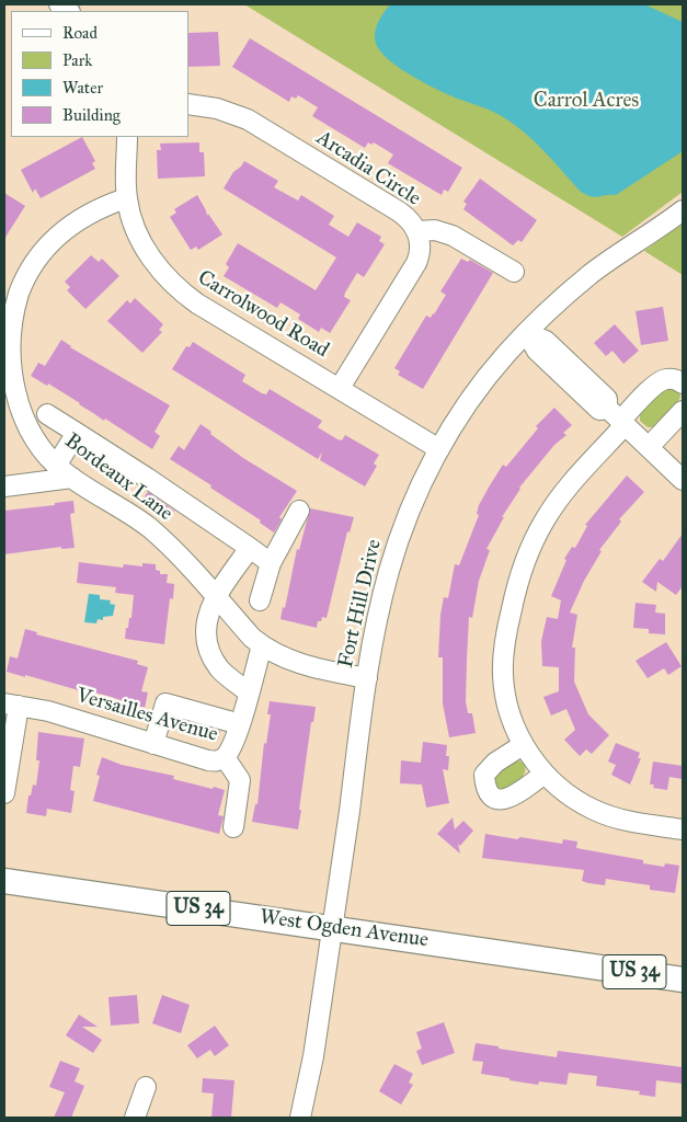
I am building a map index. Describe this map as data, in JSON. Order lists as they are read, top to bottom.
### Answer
{
  "streets": {
    "main road": ["US 34", "West Ogden Avenue"],
    "street": [
      "Arcadia Circle",
      "Carrolwood Road",
      "Bordeaux Lane",
      "Fort Hill Drive",
      "Versailles Avenue"
    ]
  },
  "crossings": [
    ["Arcadia Circle", "Carrolwood Road"],
    ["Carrolwood Road", "Bordeaux Lane"],
    ["Carrolwood Road", "Fort Hill Drive"],
    ["Bordeaux Lane", "Fort Hill Drive"],
    ["Bordeaux Lane", "Versailles Avenue"],
    ["Fort Hill Drive", "West Ogden Avenue"]
  ],
  "parks": ["Carrol Acres"],
  "legend": [
    "Road",
    "Park",
    "Water",
    "Building"
  ]
}
